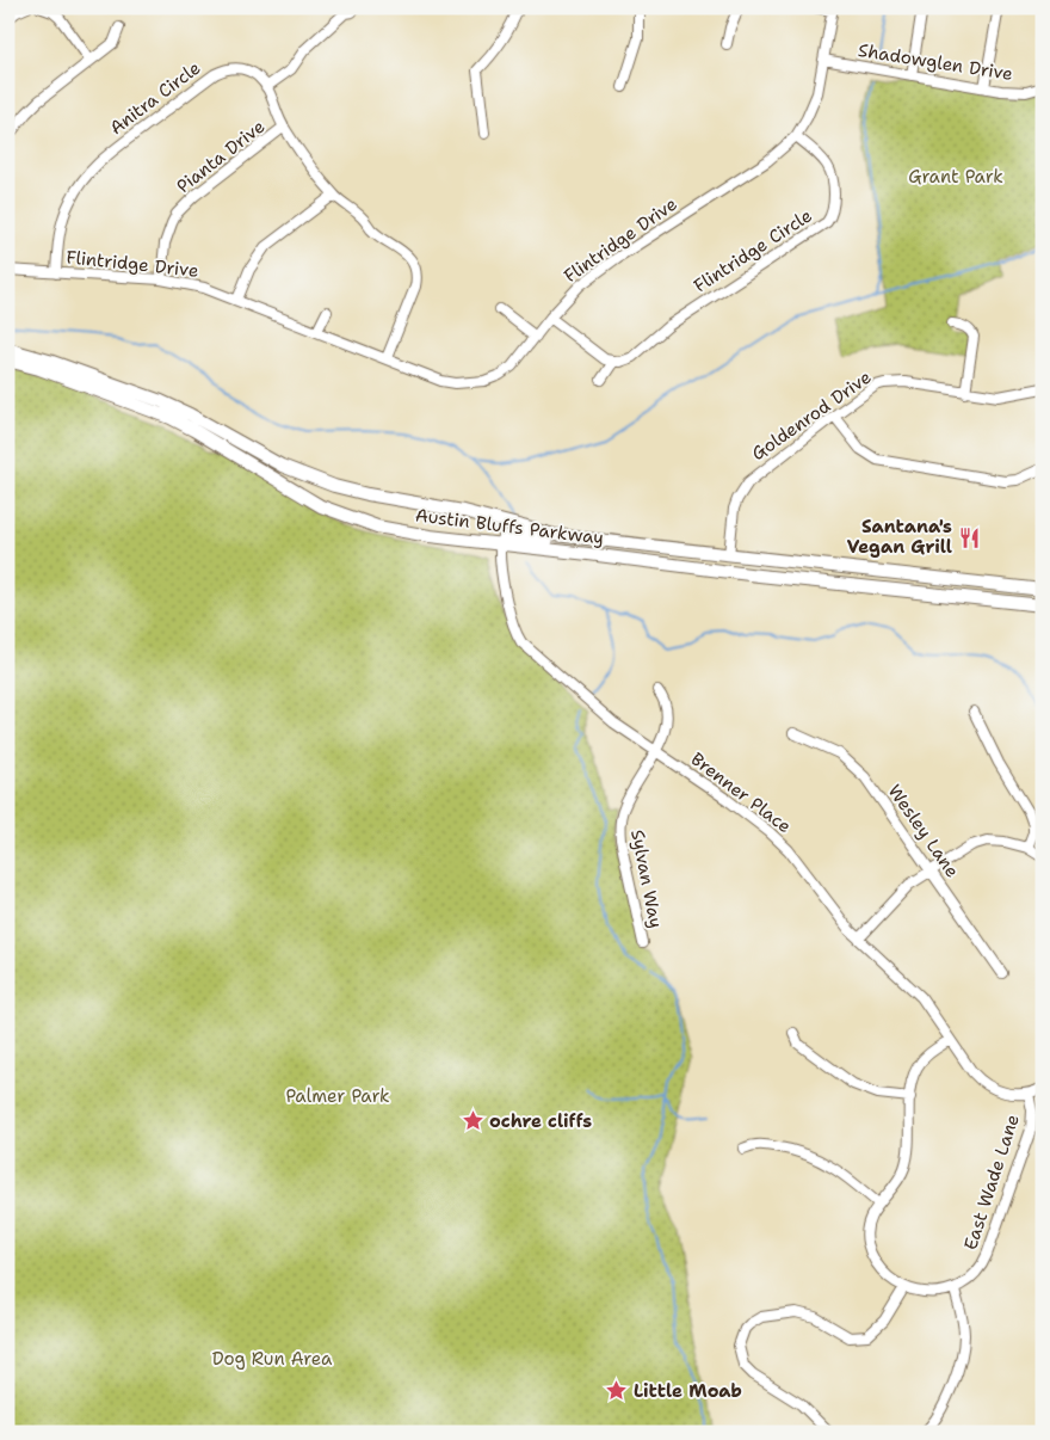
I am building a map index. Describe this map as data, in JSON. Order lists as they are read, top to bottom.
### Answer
{
  "streets": {
    "main road": ["Austin Bluffs Parkway"],
    "street": [
      "Shadowglen Drive",
      "Anitra Circle",
      "Pianta Drive",
      "Flintridge Drive",
      "Flintridge Circle",
      "Goldenrod Drive",
      "Brenner Place",
      "Wesley Lane",
      "Sylvan Way",
      "East Wade Lane"
    ]
  },
  "crossings": [
    ["Shadowglen Drive", "Flintridge Drive"],
    ["Anitra Circle", "Pianta Drive"],
    ["Anitra Circle", "Flintridge Drive"],
    ["Pianta Drive", "Flintridge Drive"],
    ["Flintridge Drive", "Flintridge Circle"],
    ["Goldenrod Drive", "Austin Bluffs Parkway"],
    ["Austin Bluffs Parkway", "Brenner Place"],
    ["Brenner Place", "Sylvan Way"],
    ["Brenner Place", "East Wade Lane"]
  ],
  "parks": ["Grant Park", "Palmer Park", "Dog Run Area"],
  "places": {
    "restaurant": ["Santana's Vegan Grill"],
    "place": ["ochre cliffs", "Little Moab"]
  }
}
